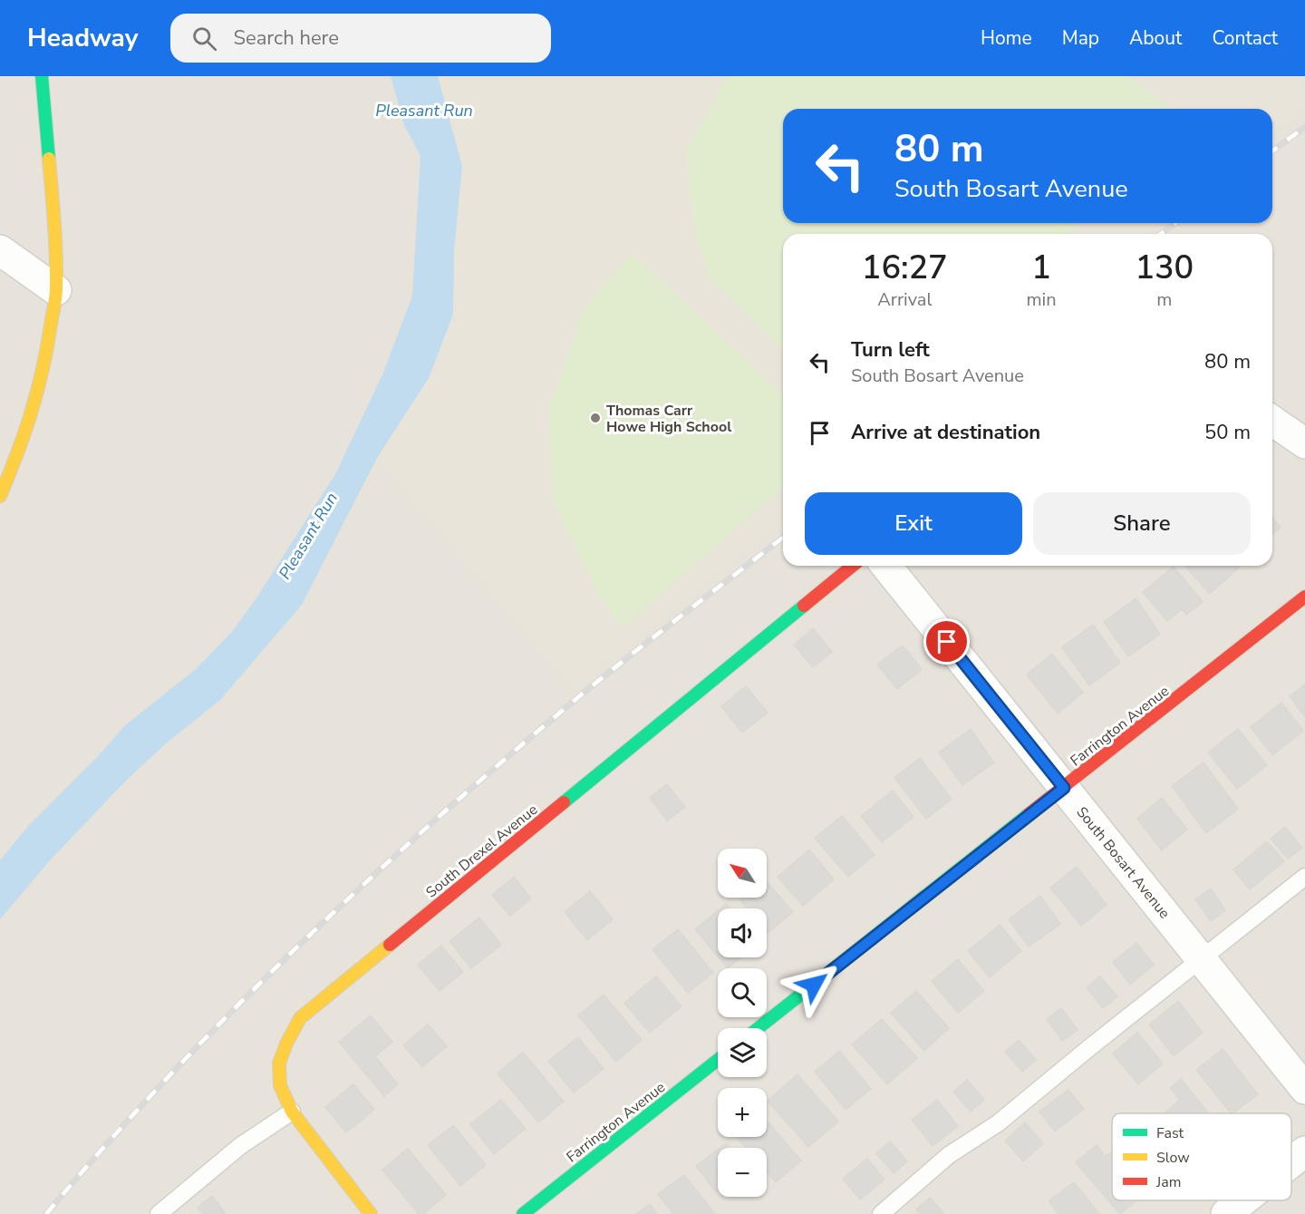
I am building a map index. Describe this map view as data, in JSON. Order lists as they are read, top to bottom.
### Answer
{
  "streets": {
    "street": ["Farrington Avenue", "South Drexel Avenue", "South Bosart Avenue"]
  },
  "crossings": [
    ["Farrington Avenue", "South Bosart Avenue"]
  ],
  "water": ["Pleasant Run"],
  "places": ["Thomas Carr Howe High School"],
  "legend": ["Fast", "Slow", "Jam"],
  "north": "top left",
  "page": {
    "header": "Headway",
    "search": "Search here",
    "nav": [
      "Home",
      "Map",
      "About",
      "Contact"
    ],
    "turn": ["80 m", "South Bosart Avenue"],
    "eta": [
      "16:27",
      "Arrival",
      "1",
      "min",
      "130",
      "m"
    ],
    "list": [
      {
        "name": "Turn left",
        "note": "South Bosart Avenue",
        "value": "80 m"
      },
      {
        "name": "Arrive at destination",
        "value": "50 m"
      }
    ],
    "buttons": ["Exit", "Share"],
    "map_buttons": ["+", "−"]
  }
}
